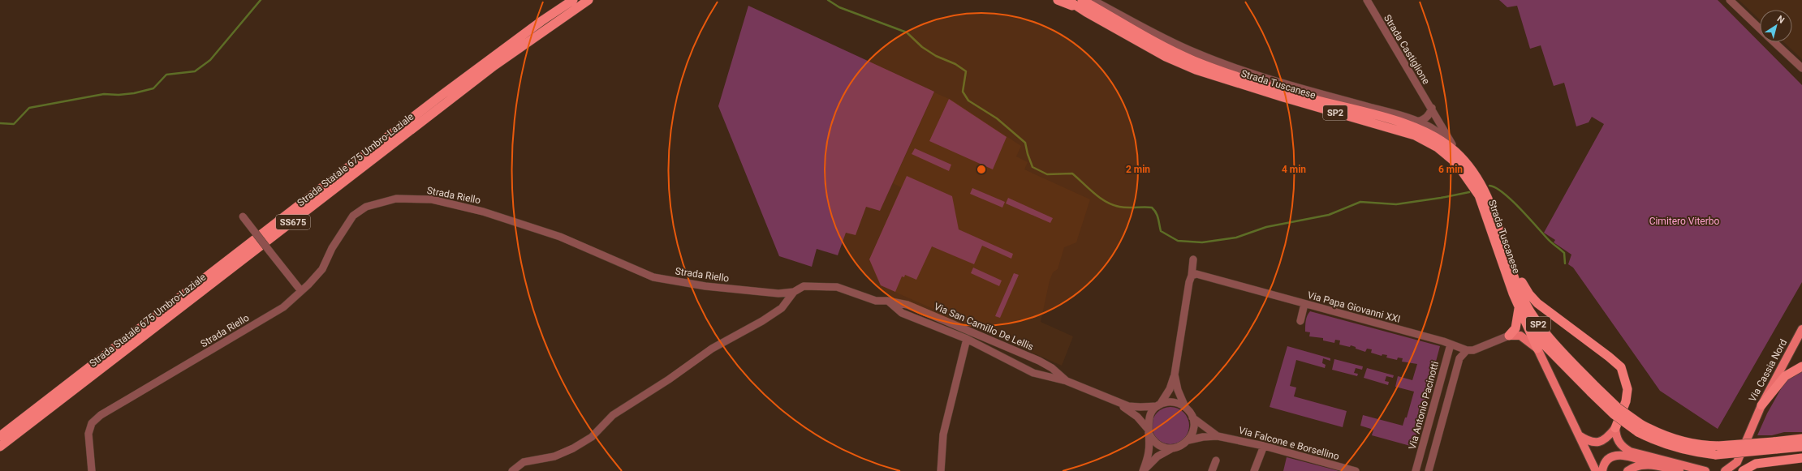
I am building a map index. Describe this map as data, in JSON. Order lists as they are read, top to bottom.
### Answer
{
  "streets": {
    "highway": [
      "Strada Tuscanese",
      "SP2",
      "Strada Statale 675 Umbro-Laziale",
      "SS675"
    ],
    "main road": ["Via Cassia Nord"],
    "street": [
      "Strada Castiglione",
      "Strada Riello",
      "Via Papa Giovanni XXI",
      "Via San Camillo De Lellis",
      "Via Antonio Pacinotti",
      "Via Falcone e Borsellino"
    ]
  },
  "crossings": [
    ["Strada Castiglione", "Strada Tuscanese"],
    ["Strada Tuscanese", "SP2"],
    ["Strada Riello", "Via San Camillo De Lellis"],
    ["Via Papa Giovanni XXI", "Via Antonio Pacinotti"],
    ["Via San Camillo De Lellis", "Via Falcone e Borsellino"]
  ],
  "parks": ["Cimitero Viterbo"],
  "north": "top right",
  "rings": ["2 min", "4 min", "6 min"]
}
